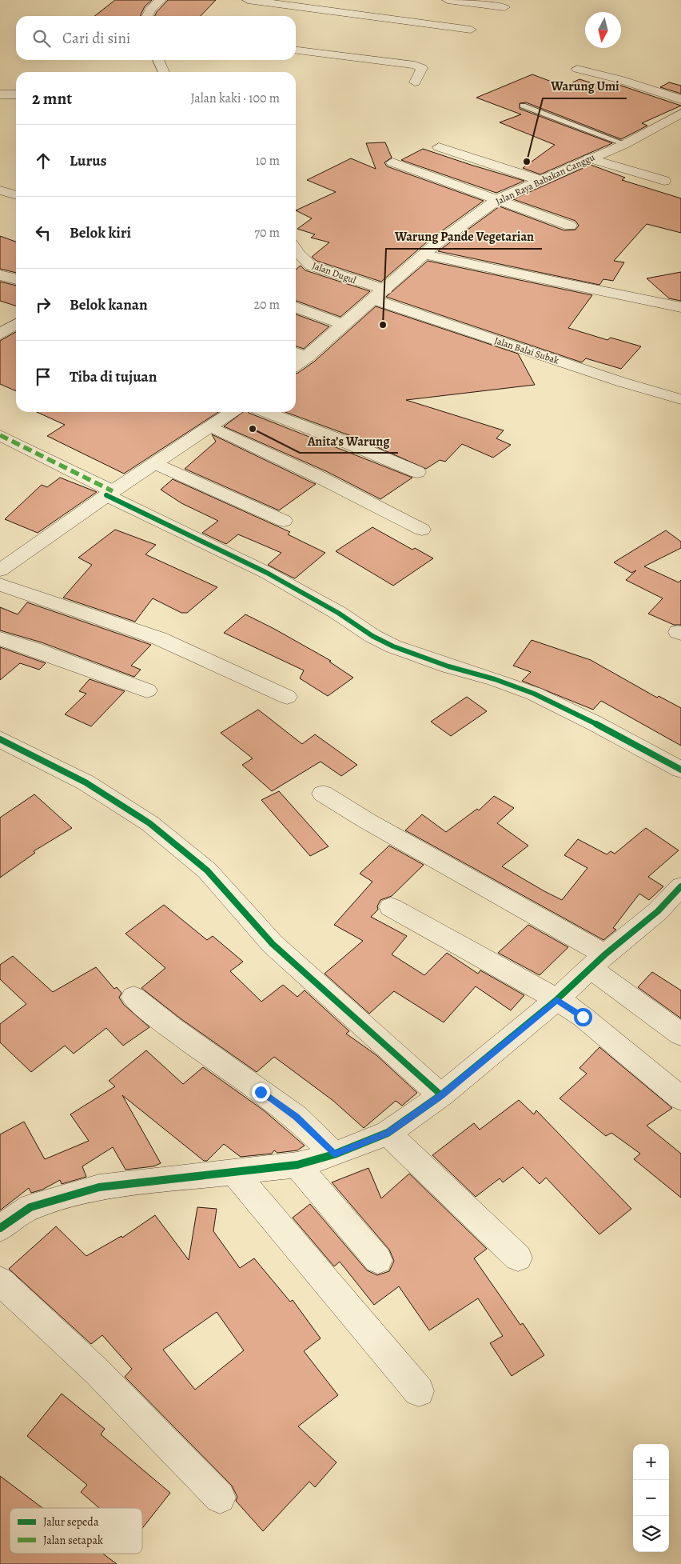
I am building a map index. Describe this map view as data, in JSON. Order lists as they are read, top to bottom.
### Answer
{
  "streets": {
    "street": ["Jalan Raya Babakan Canggu", "Jalan Dugul", "Jalan Balai Subak"]
  },
  "crossings": [
    ["Jalan Raya Babakan Canggu", "Jalan Dugul"],
    ["Jalan Raya Babakan Canggu", "Jalan Balai Subak"],
    ["Jalan Dugul", "Jalan Balai Subak"]
  ],
  "places": ["Warung Umi", "Warung Pande Vegetarian", "Anita’s Warung"],
  "legend": ["Jalur sepeda", "Jalan setapak"],
  "north": "bottom",
  "page": {
    "search": "Cari di sini",
    "heading": ["2 mnt", "Jalan kaki · 100 m"],
    "list": [
      ["Lurus", "10 m"],
      ["Belok kiri", "70 m"],
      ["Belok kanan", "20 m"],
      "Tiba di tujuan"
    ],
    "map_buttons": ["+", "−"]
  }
}
